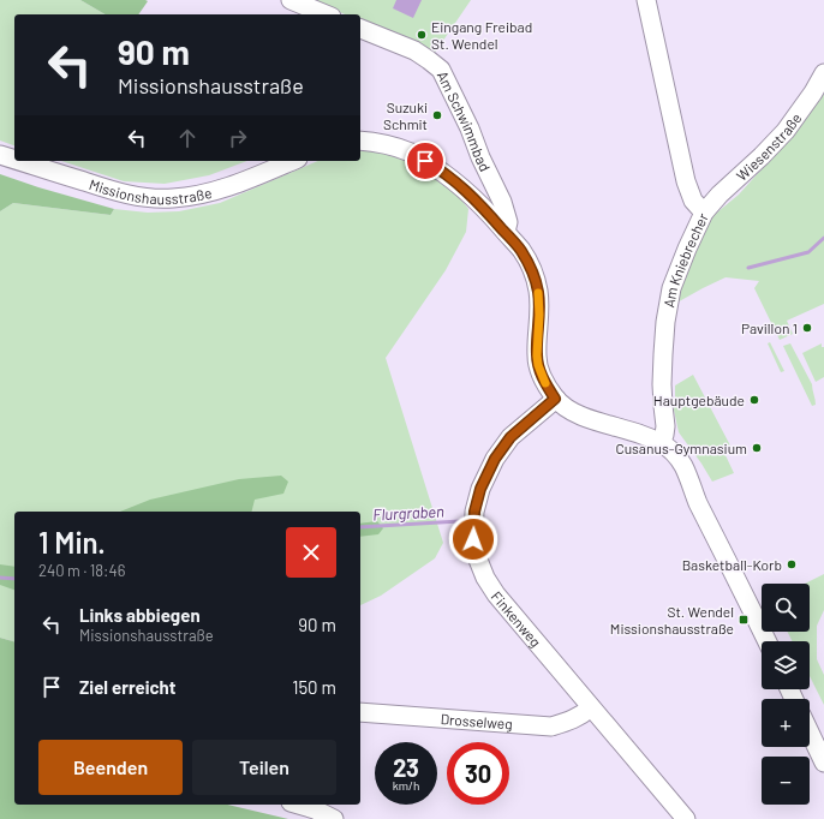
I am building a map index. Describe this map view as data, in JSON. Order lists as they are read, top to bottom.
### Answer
{
  "streets": {
    "street": [
      "Am Schwimmbad",
      "Wiesenstraße",
      "Missionshausstraße",
      "Am Kniebrecher",
      "Finkenweg",
      "Drosselweg"
    ]
  },
  "crossings": [
    ["Wiesenstraße", "Am Kniebrecher"],
    ["Finkenweg", "Drosselweg"]
  ],
  "water": ["Flurgraben"],
  "places": {
    "other": [
      "Eingang Freibad St. Wendel",
      "Suzuki Schmit",
      "Pavillon 1",
      "Hauptgebäude",
      "Cusanus-Gymnasium",
      "Basketball-Korb"
    ],
    "transit": ["St. Wendel Missionshausstraße"]
  },
  "page": {
    "turn": ["90 m", "Missionshausstraße"],
    "heading": ["1 Min.", "240 m · 18:46"],
    "map_buttons": ["+", "−"],
    "list": [
      {
        "name": "Links abbiegen",
        "note": "Missionshausstraße",
        "value": "90 m"
      },
      {
        "name": "Ziel erreicht",
        "value": "150 m"
      }
    ],
    "buttons": ["Beenden", "Teilen"],
    "speed": "23 km/h",
    "limit": "30"
  }
}
